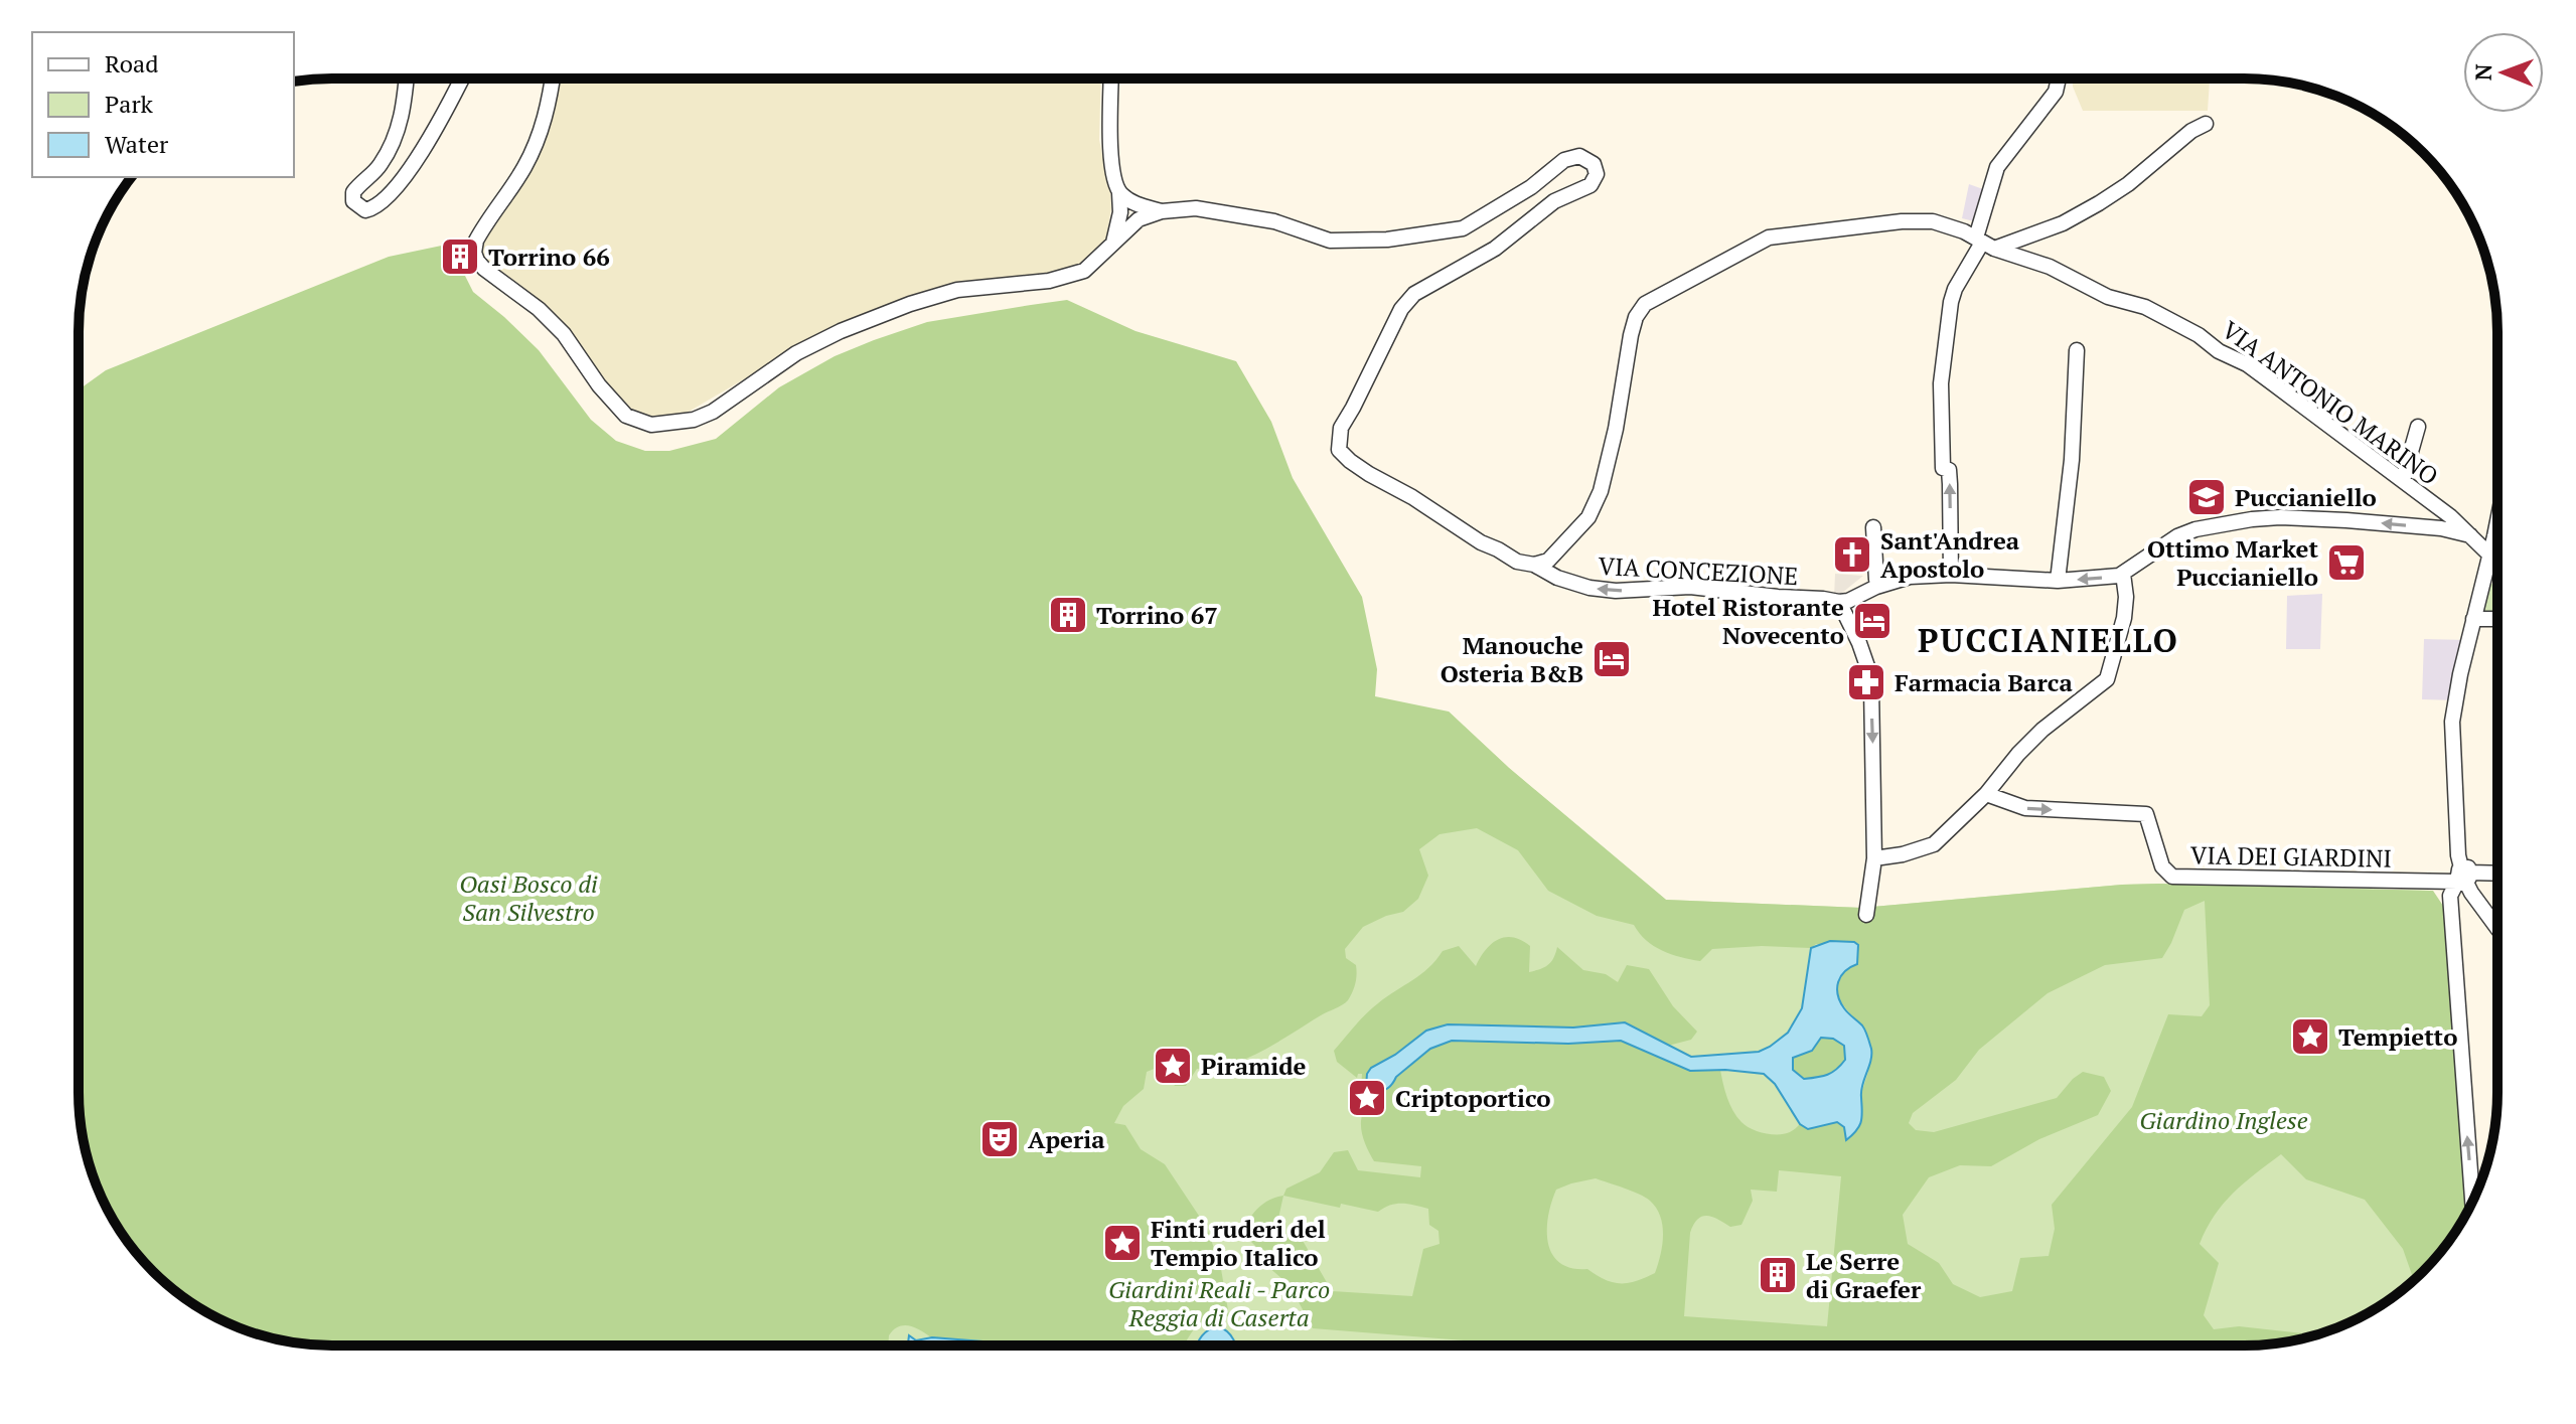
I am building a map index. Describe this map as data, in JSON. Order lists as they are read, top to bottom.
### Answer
{
  "streets": {
    "street": ["VIA ANTONIO MARINO", "VIA CONCEZIONE", "VIA DEI GIARDINI"]
  },
  "crossings": [
    ["VIA ANTONIO MARINO", "VIA CONCEZIONE"]
  ],
  "one_way": ["VIA CONCEZIONE", "VIA DEI GIARDINI"],
  "districts": ["PUCCIANIELLO"],
  "parks": ["Oasi Bosco di San Silvestro", "Giardino Inglese", "Giardini Reali - Parco Reggia di Caserta"],
  "places": {
    "building": ["Torrino 66", "Torrino 67", "Le Serre di Graefer"],
    "school or university": ["Puccianiello"],
    "church": ["Sant'Andrea Apostolo"],
    "supermarket": ["Ottimo Market Puccianiello"],
    "hotel": ["Hotel Ristorante Novecento", "Manouche Osteria B&B"],
    "pharmacy": ["Farmacia Barca"],
    "place": [
      "Tempietto",
      "Piramide",
      "Criptoportico",
      "Finti ruderi del Tempio Italico"
    ],
    "theatre": ["Aperia"]
  },
  "legend": ["Road", "Park", "Water"],
  "north": "left"
}
